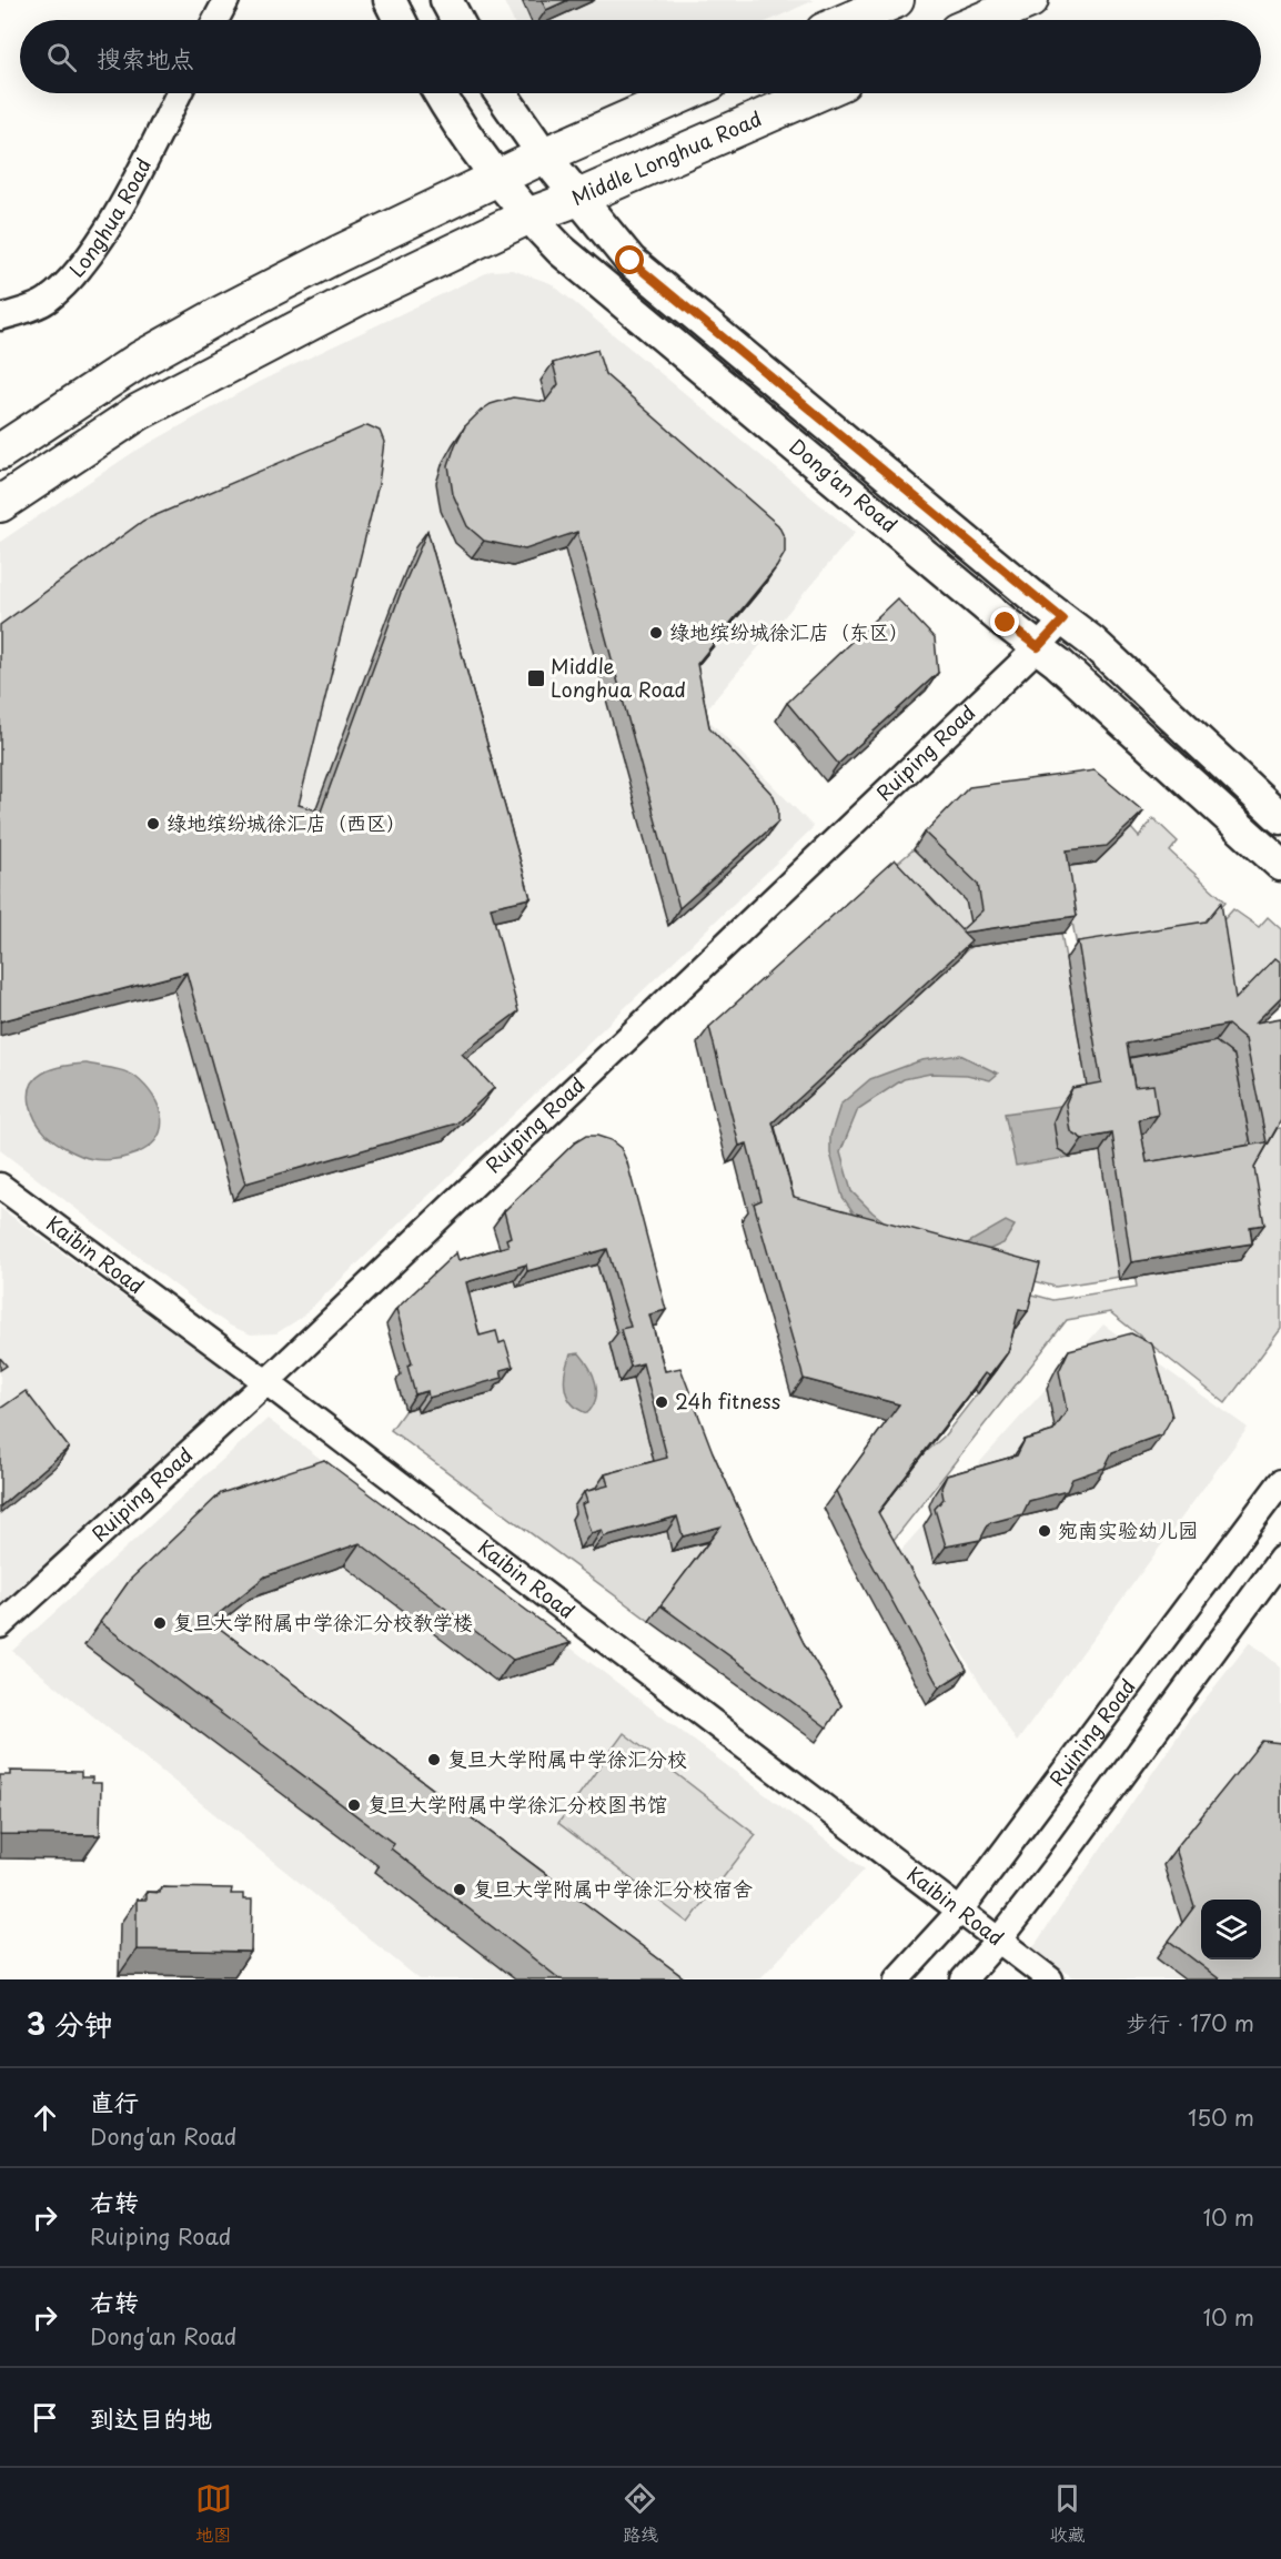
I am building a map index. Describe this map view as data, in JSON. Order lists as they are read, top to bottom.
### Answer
{
  "streets": {
    "main road": ["Middle Longhua Road"],
    "street": [
      "Longhua Road",
      "Dong'an Road",
      "Ruiping Road",
      "Kaibin Road",
      "Ruining Road"
    ]
  },
  "crossings": [
    ["Middle Longhua Road", "Dong'an Road"],
    ["Dong'an Road", "Ruiping Road"],
    ["Ruiping Road", "Kaibin Road"],
    ["Kaibin Road", "Ruining Road"]
  ],
  "places": {
    "other": [
      "绿地缤纷城徐汇店（东区）",
      "绿地缤纷城徐汇店（西区）",
      "24h fitness",
      "宛南实验幼儿园",
      "复旦大学附属中学徐汇分校教学楼",
      "复旦大学附属中学徐汇分校",
      "复旦大学附属中学徐汇分校图书馆",
      "复旦大学附属中学徐汇分校宿舍"
    ],
    "transit": ["Middle Longhua Road"]
  },
  "page": {
    "search": "搜索地点",
    "heading": ["3 分钟", "步行 · 170 m"],
    "list": [
      ["直行", "Dong'an Road", "150 m"],
      ["右转", "Ruiping Road", "10 m"],
      ["右转", "Dong'an Road", "10 m"],
      "到达目的地"
    ],
    "nav": ["地图", "路线", "收藏"]
  }
}
